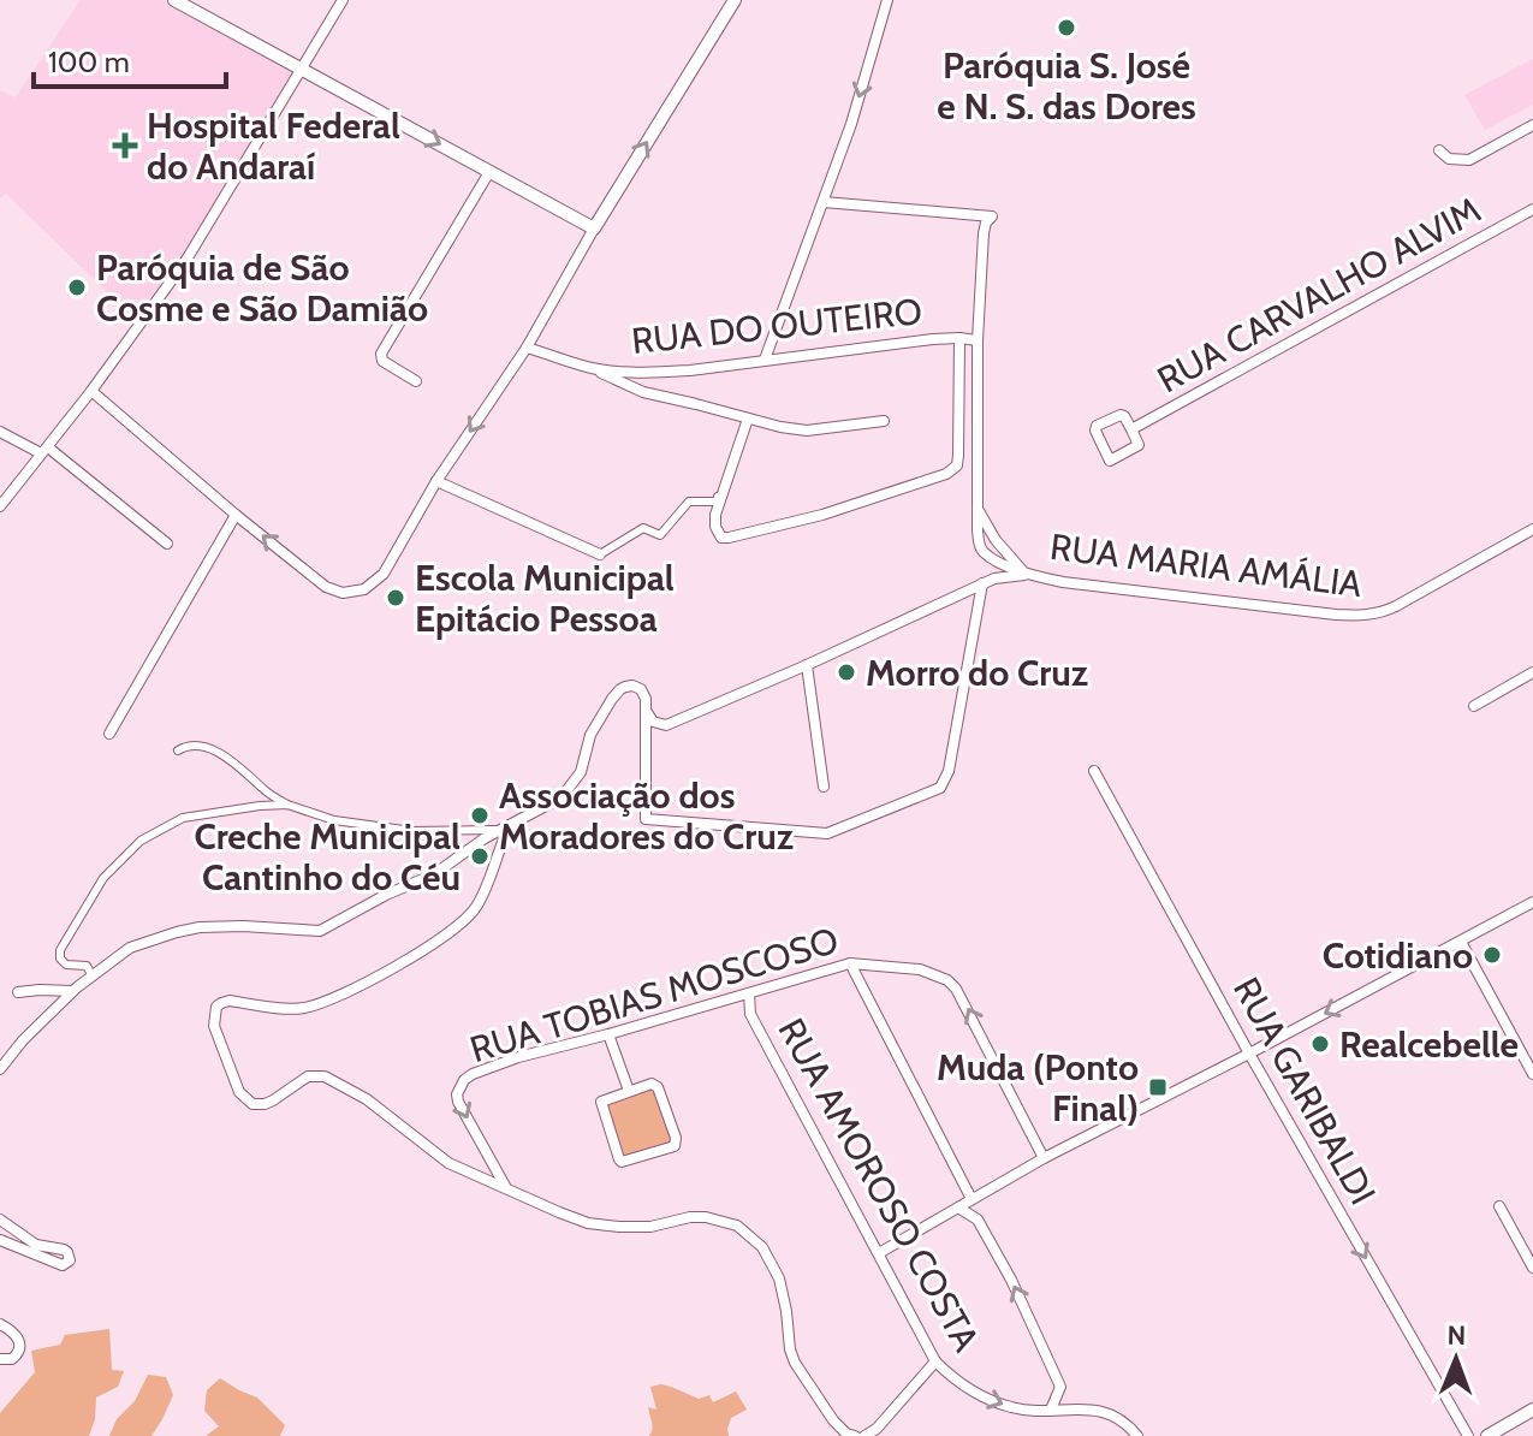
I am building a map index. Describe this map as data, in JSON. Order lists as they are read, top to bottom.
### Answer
{
  "streets": {
    "street": [
      "RUA CARVALHO ALVIM",
      "RUA DO OUTEIRO",
      "RUA MARIA AMÁLIA",
      "RUA TOBIAS MOSCOSO",
      "RUA GARIBALDI",
      "RUA AMOROSO COSTA"
    ]
  },
  "crossings": [
    ["RUA TOBIAS MOSCOSO", "RUA AMOROSO COSTA"]
  ],
  "one_way": ["RUA GARIBALDI"],
  "places": {
    "other": [
      "Paróquia S. José e N. S. das Dores",
      "Paróquia de São Cosme e São Damião",
      "Escola Municipal Epitácio Pessoa",
      "Morro do Cruz",
      "Associação dos Moradores do Cruz",
      "Creche Municipal Cantinho do Céu",
      "Cotidiano",
      "Realcebelle"
    ],
    "health": ["Hospital Federal do Andaraí"],
    "transit": ["Muda (Ponto Final)"]
  },
  "scale_bar": "100 m",
  "north": "top"
}
